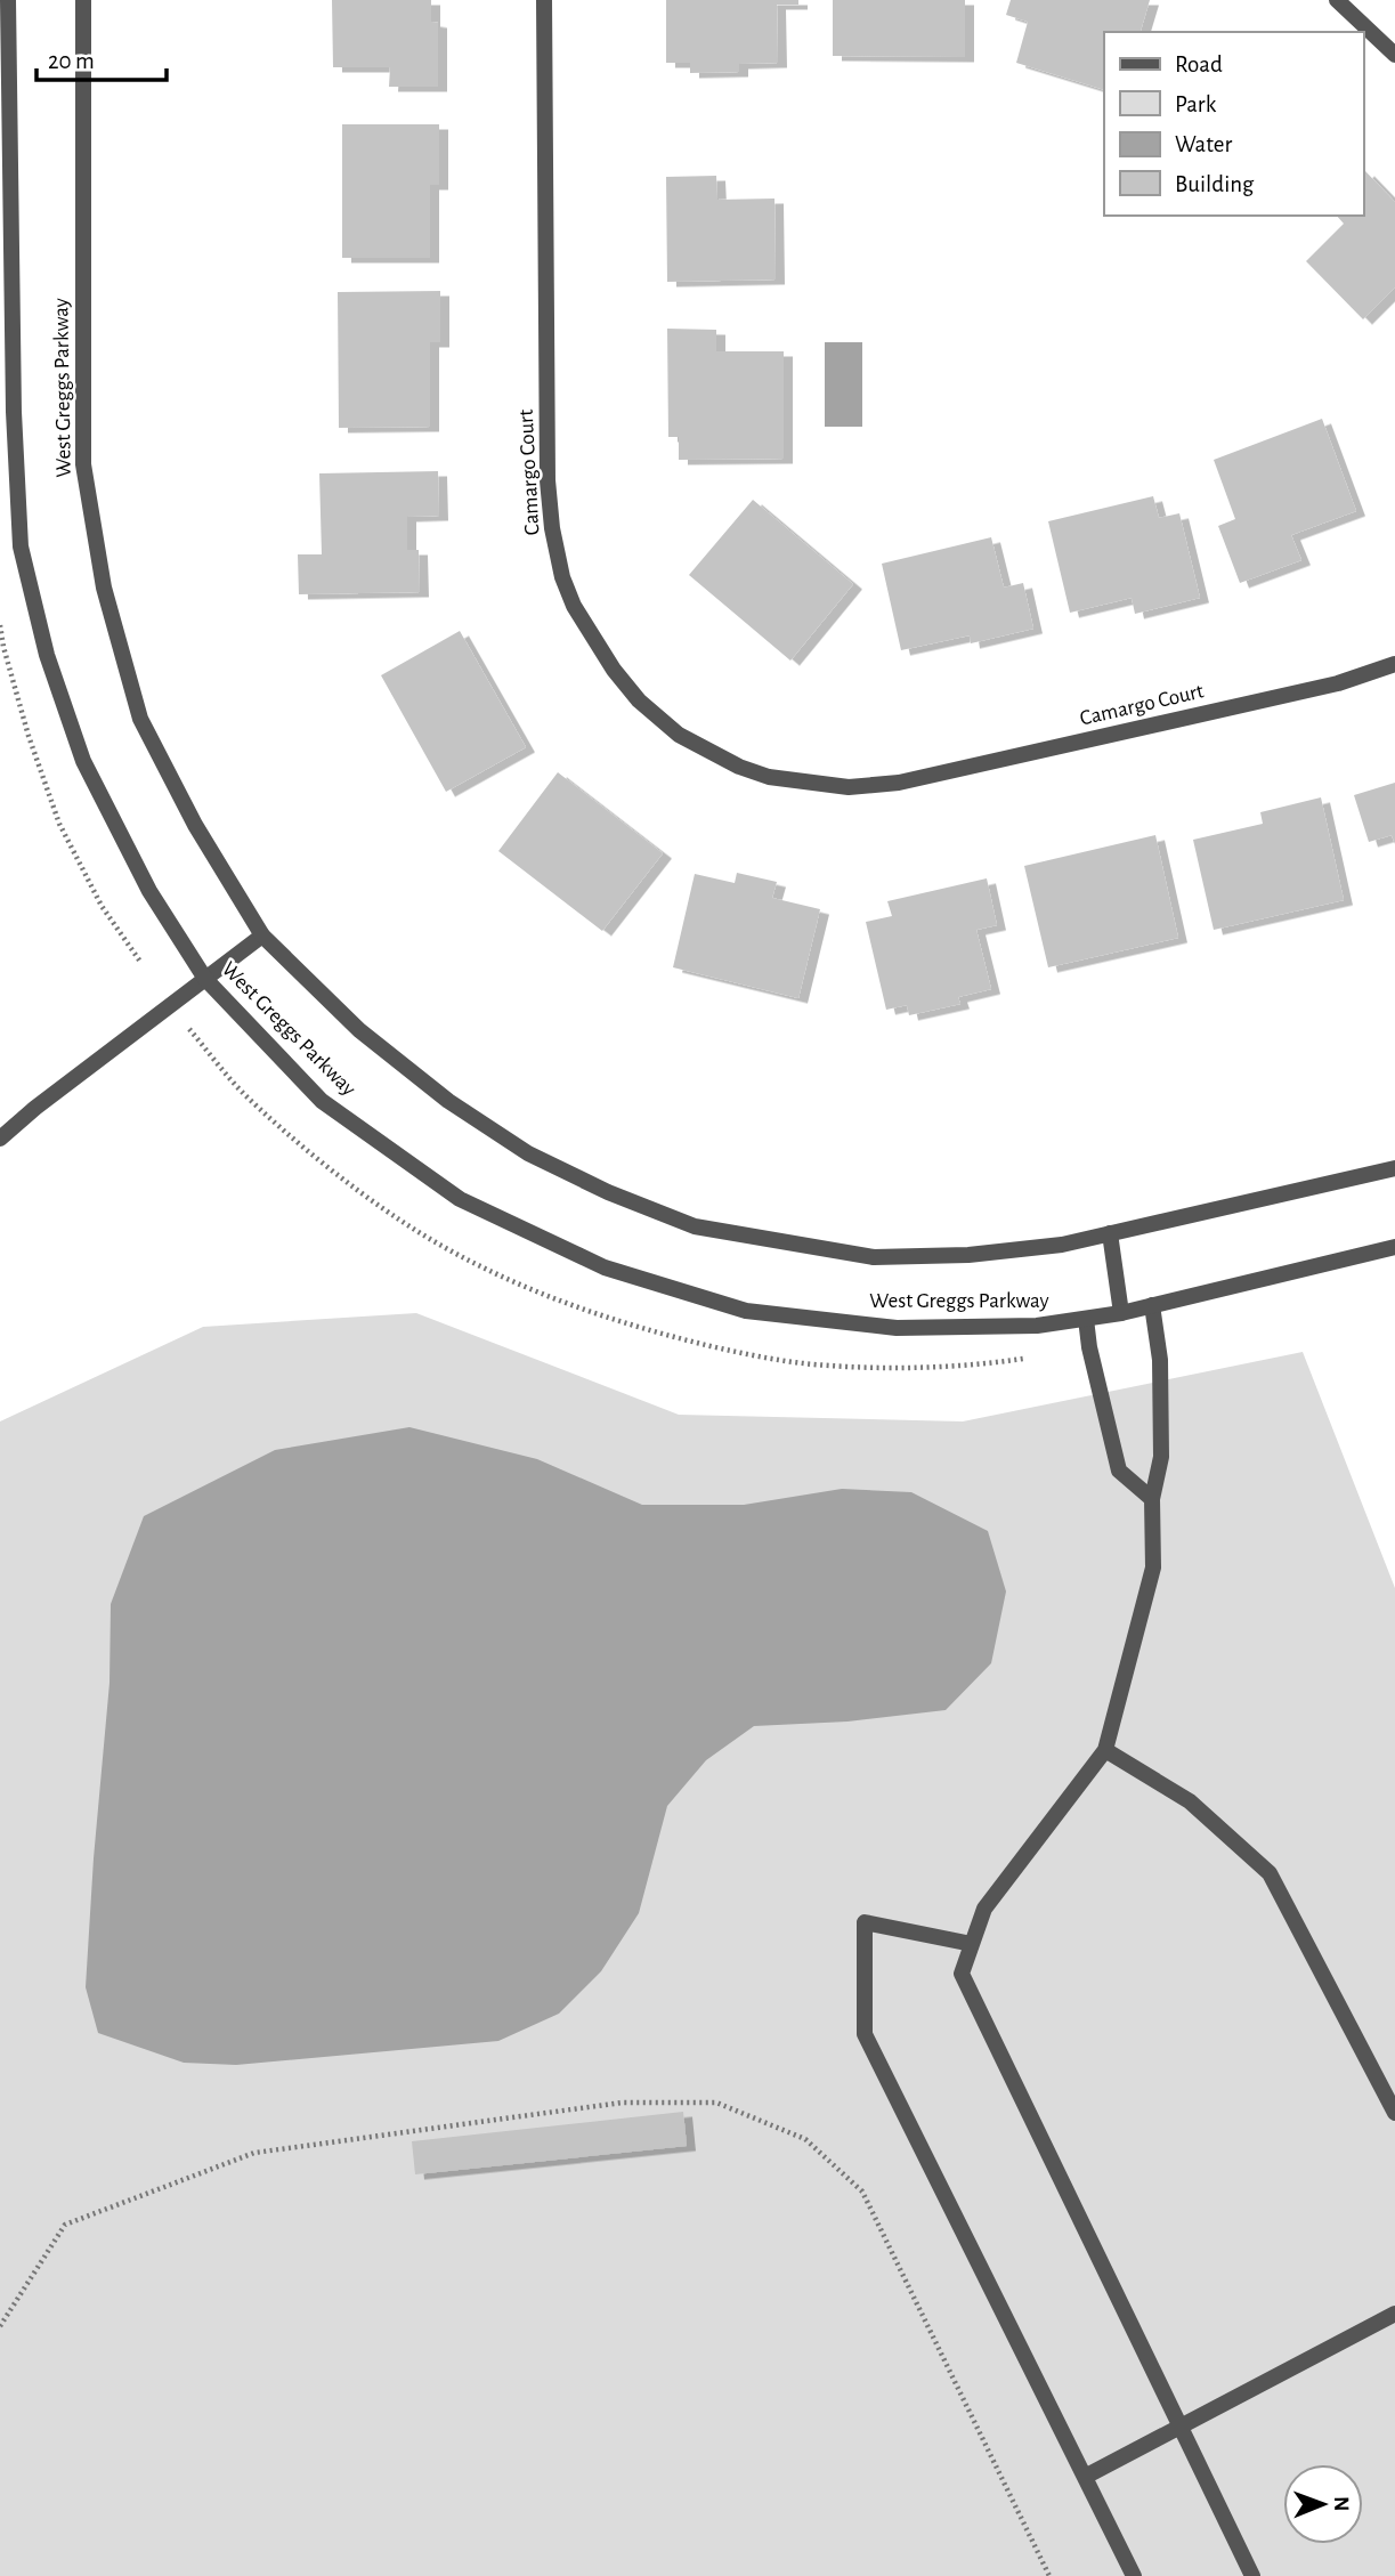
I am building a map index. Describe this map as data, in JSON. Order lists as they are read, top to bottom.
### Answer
{
  "streets": {
    "street": ["West Greggs Parkway", "Camargo Court"]
  },
  "legend": [
    "Road",
    "Park",
    "Water",
    "Building"
  ],
  "scale_bar": "20 m",
  "north": "right"
}
